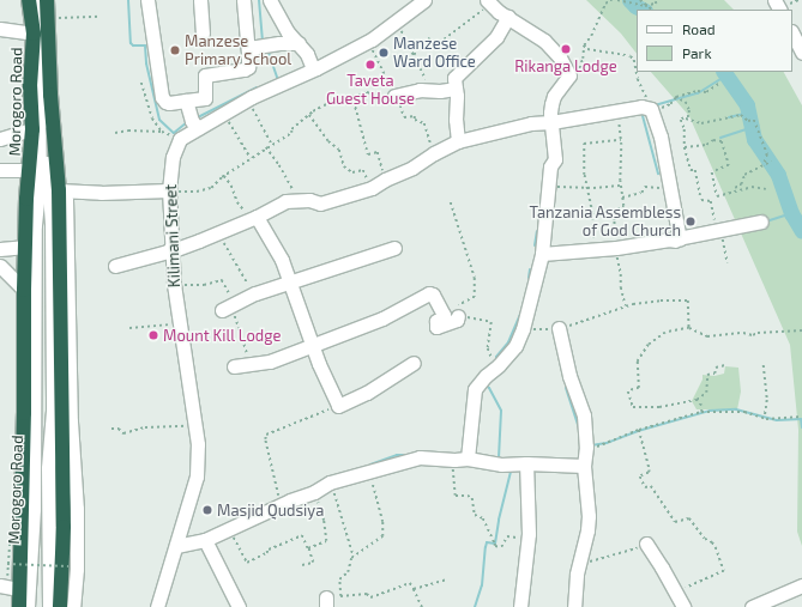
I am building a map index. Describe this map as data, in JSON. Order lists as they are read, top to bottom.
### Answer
{
  "streets": {
    "highway": ["Morogoro Road"],
    "street": ["Kilimani Street"]
  },
  "places": [
    "Rikanga Lodge",
    "Manzese Primary School",
    "Manzese Ward Office",
    "Taveta Guest House",
    "Tanzania Assembless of God Church",
    "Mount Kill Lodge",
    "Masjid Qudsiya"
  ],
  "legend": ["Road", "Park"]
}
